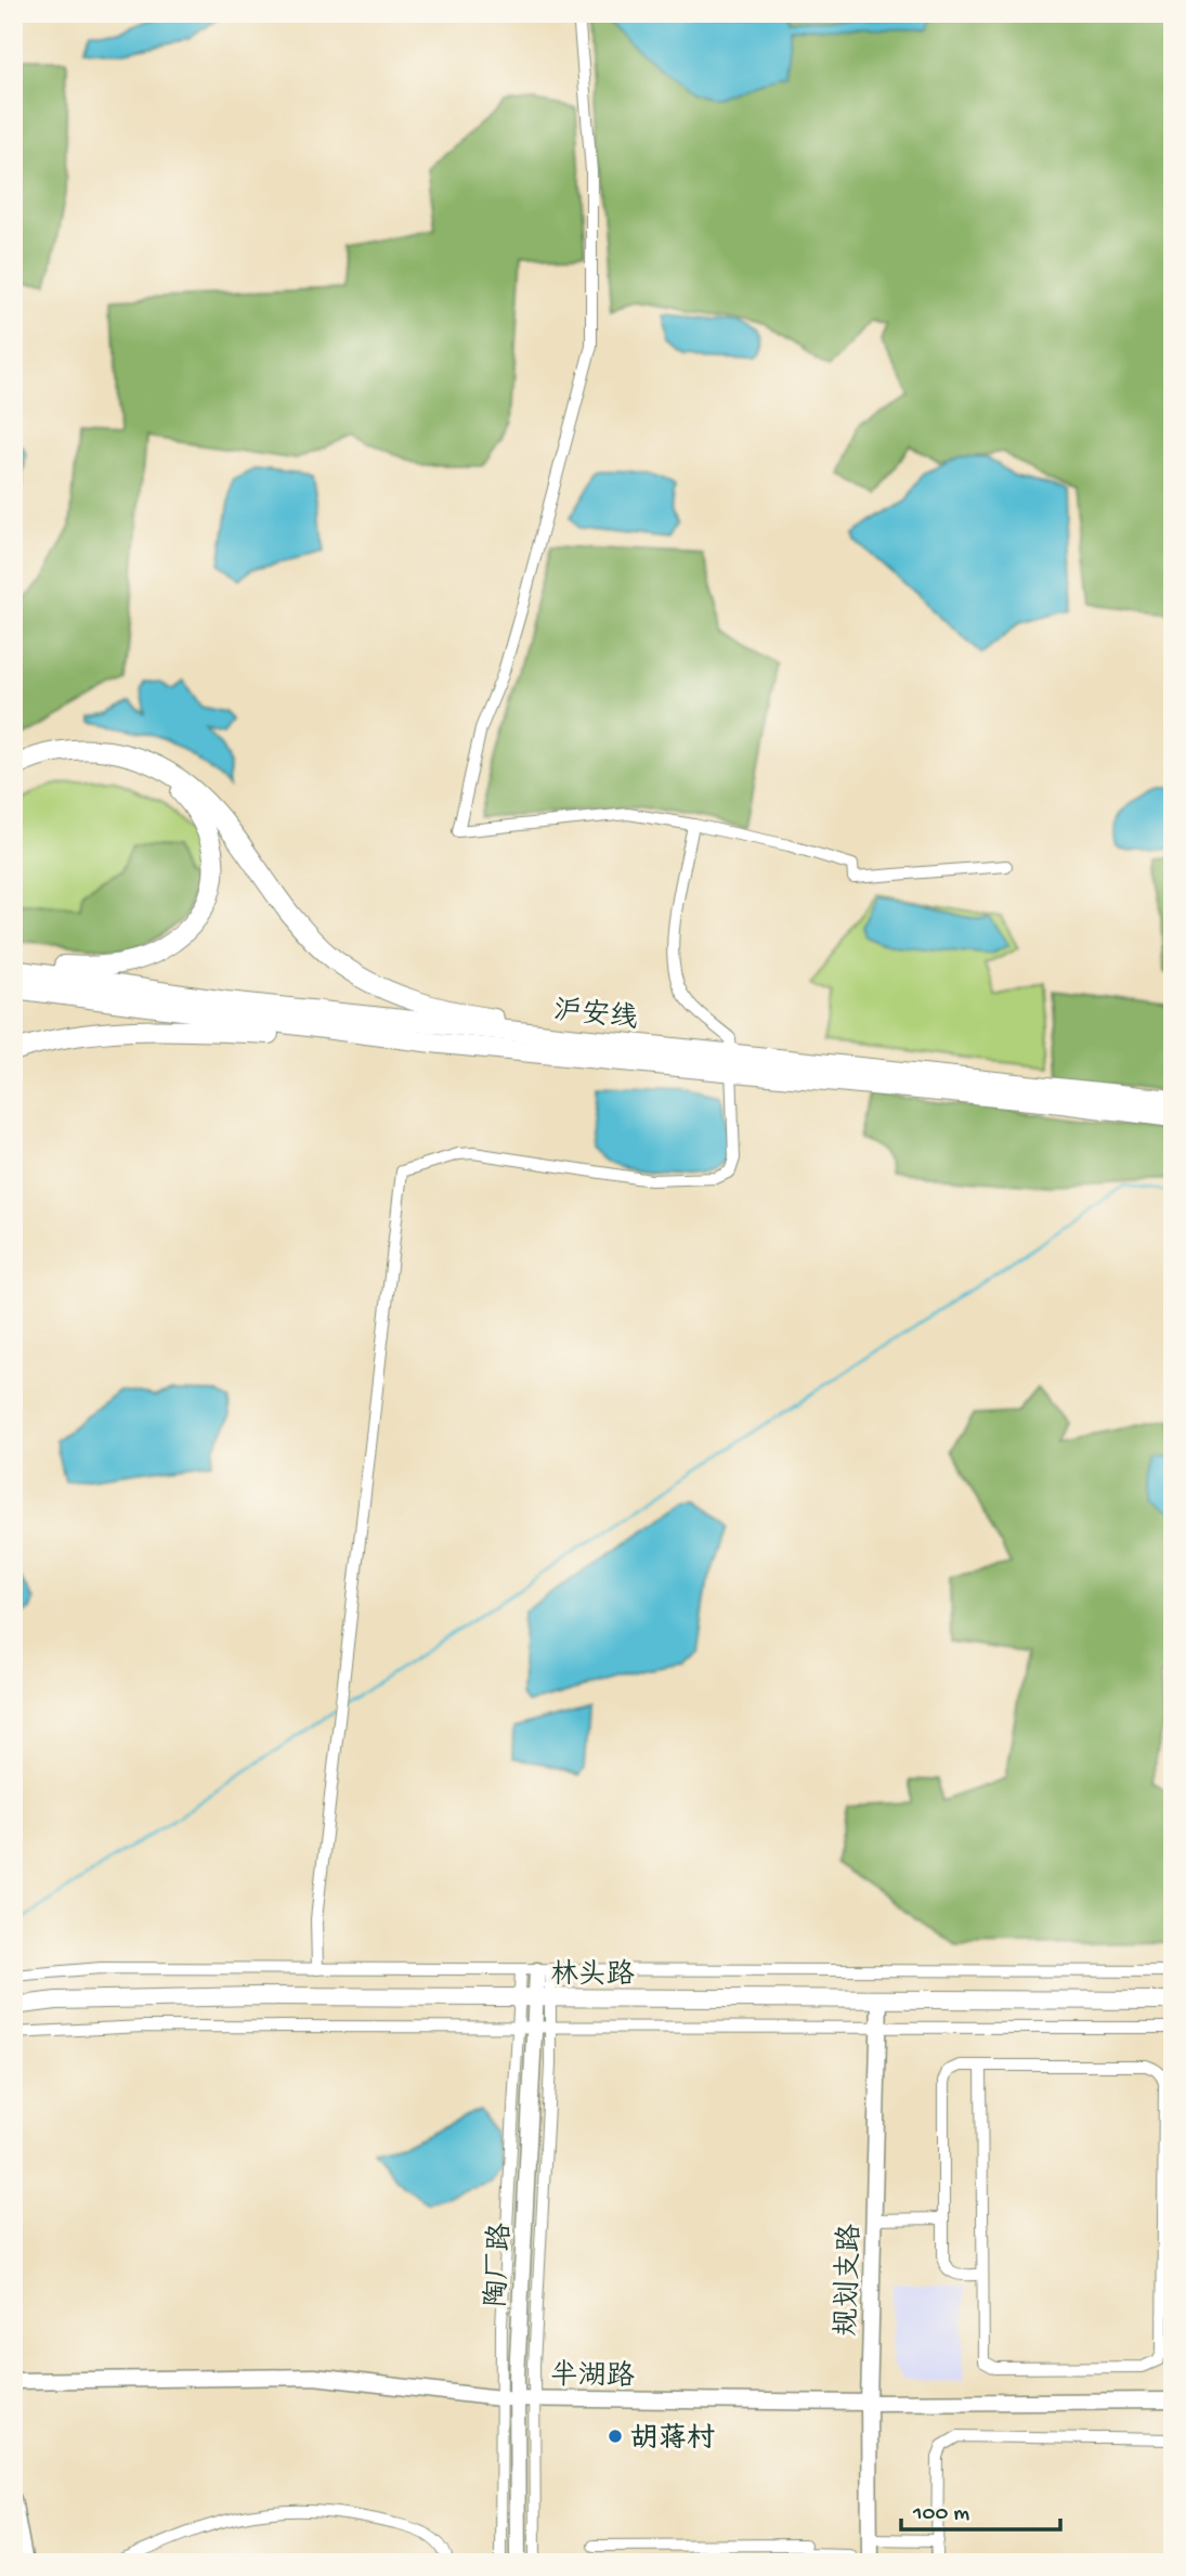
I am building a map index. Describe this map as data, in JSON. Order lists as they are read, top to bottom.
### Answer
{
  "streets": {
    "highway": ["沪安线"],
    "main road": ["林头路"],
    "street": ["陶厂路", "规划支路", "半湖路"]
  },
  "crossings": [
    ["林头路", "陶厂路"],
    ["林头路", "规划支路"],
    ["陶厂路", "半湖路"],
    ["规划支路", "半湖路"]
  ],
  "places": ["胡蒋村"],
  "scale_bar": "100 m"
}
